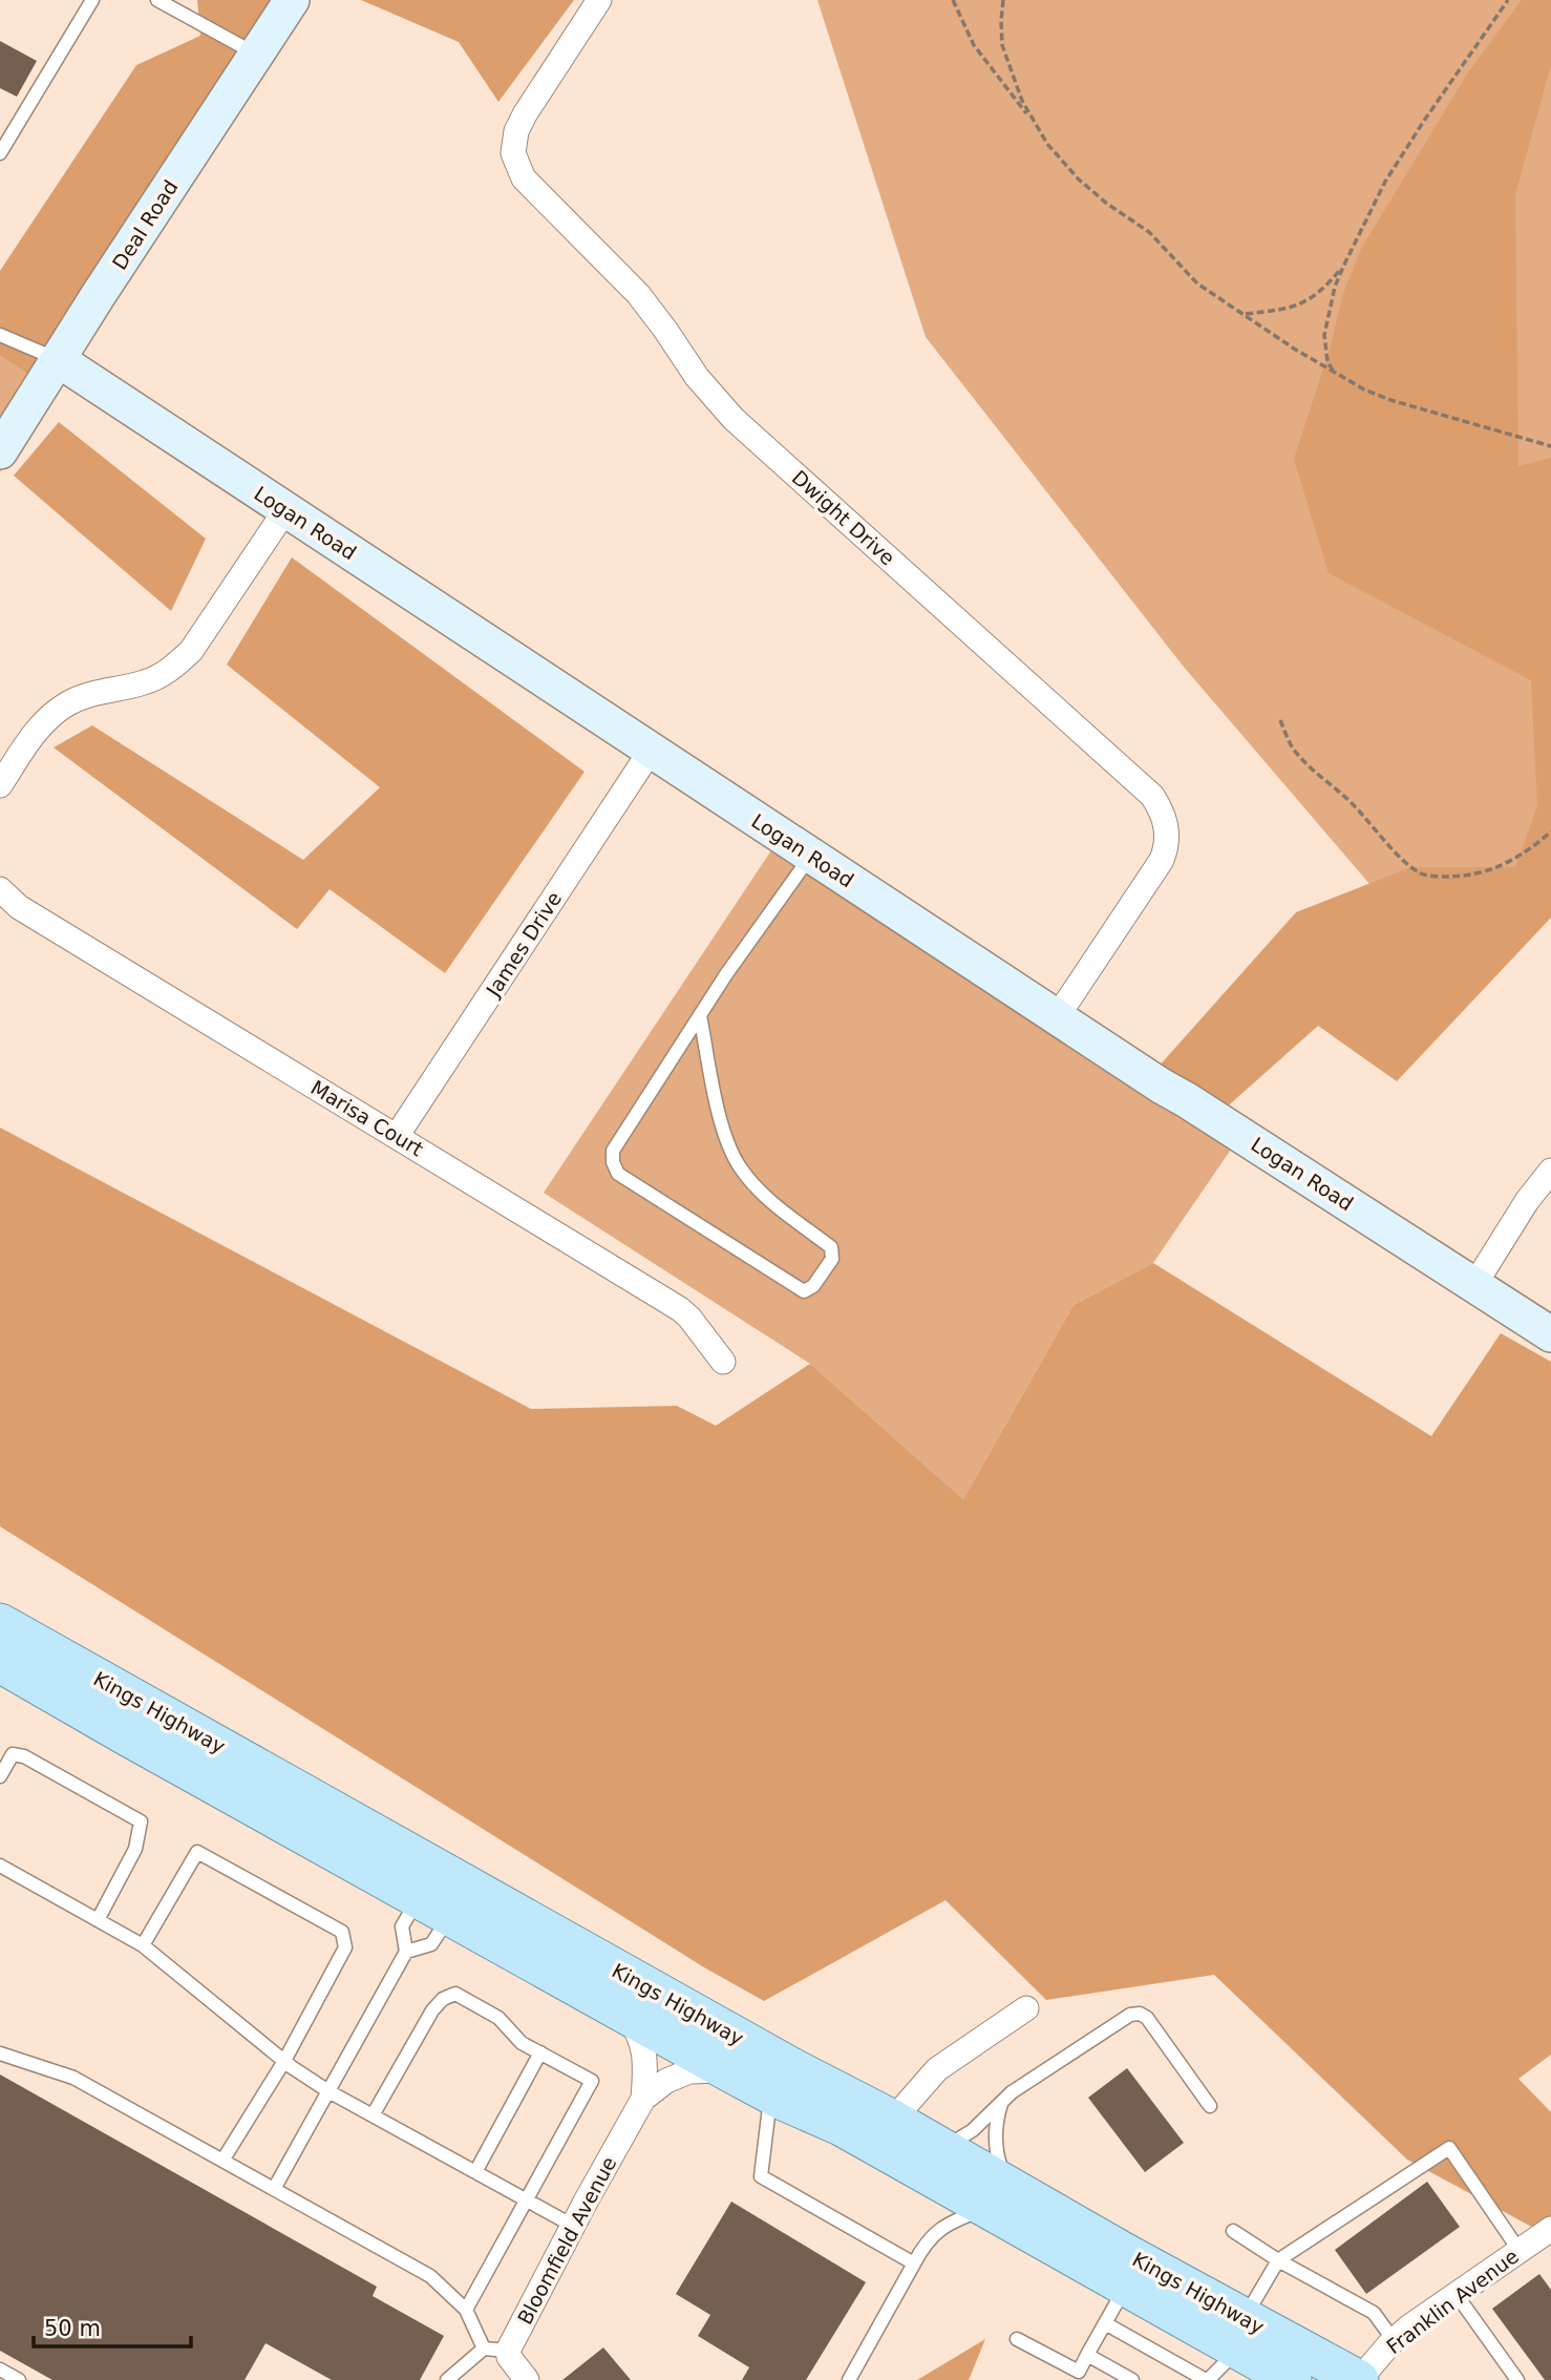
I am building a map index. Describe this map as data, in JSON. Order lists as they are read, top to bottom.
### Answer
{
  "streets": {
    "main road": ["Kings Highway"],
    "street": [
      "Deal Road",
      "Dwight Drive",
      "Logan Road",
      "James Drive",
      "Marisa Court",
      "Bloomfield Avenue",
      "Franklin Avenue"
    ]
  },
  "crossings": [
    ["Deal Road", "Logan Road"],
    ["Dwight Drive", "Logan Road"],
    ["Logan Road", "James Drive"],
    ["James Drive", "Marisa Court"],
    ["Kings Highway", "Bloomfield Avenue"],
    ["Kings Highway", "Franklin Avenue"]
  ],
  "scale_bar": "50 m"
}
